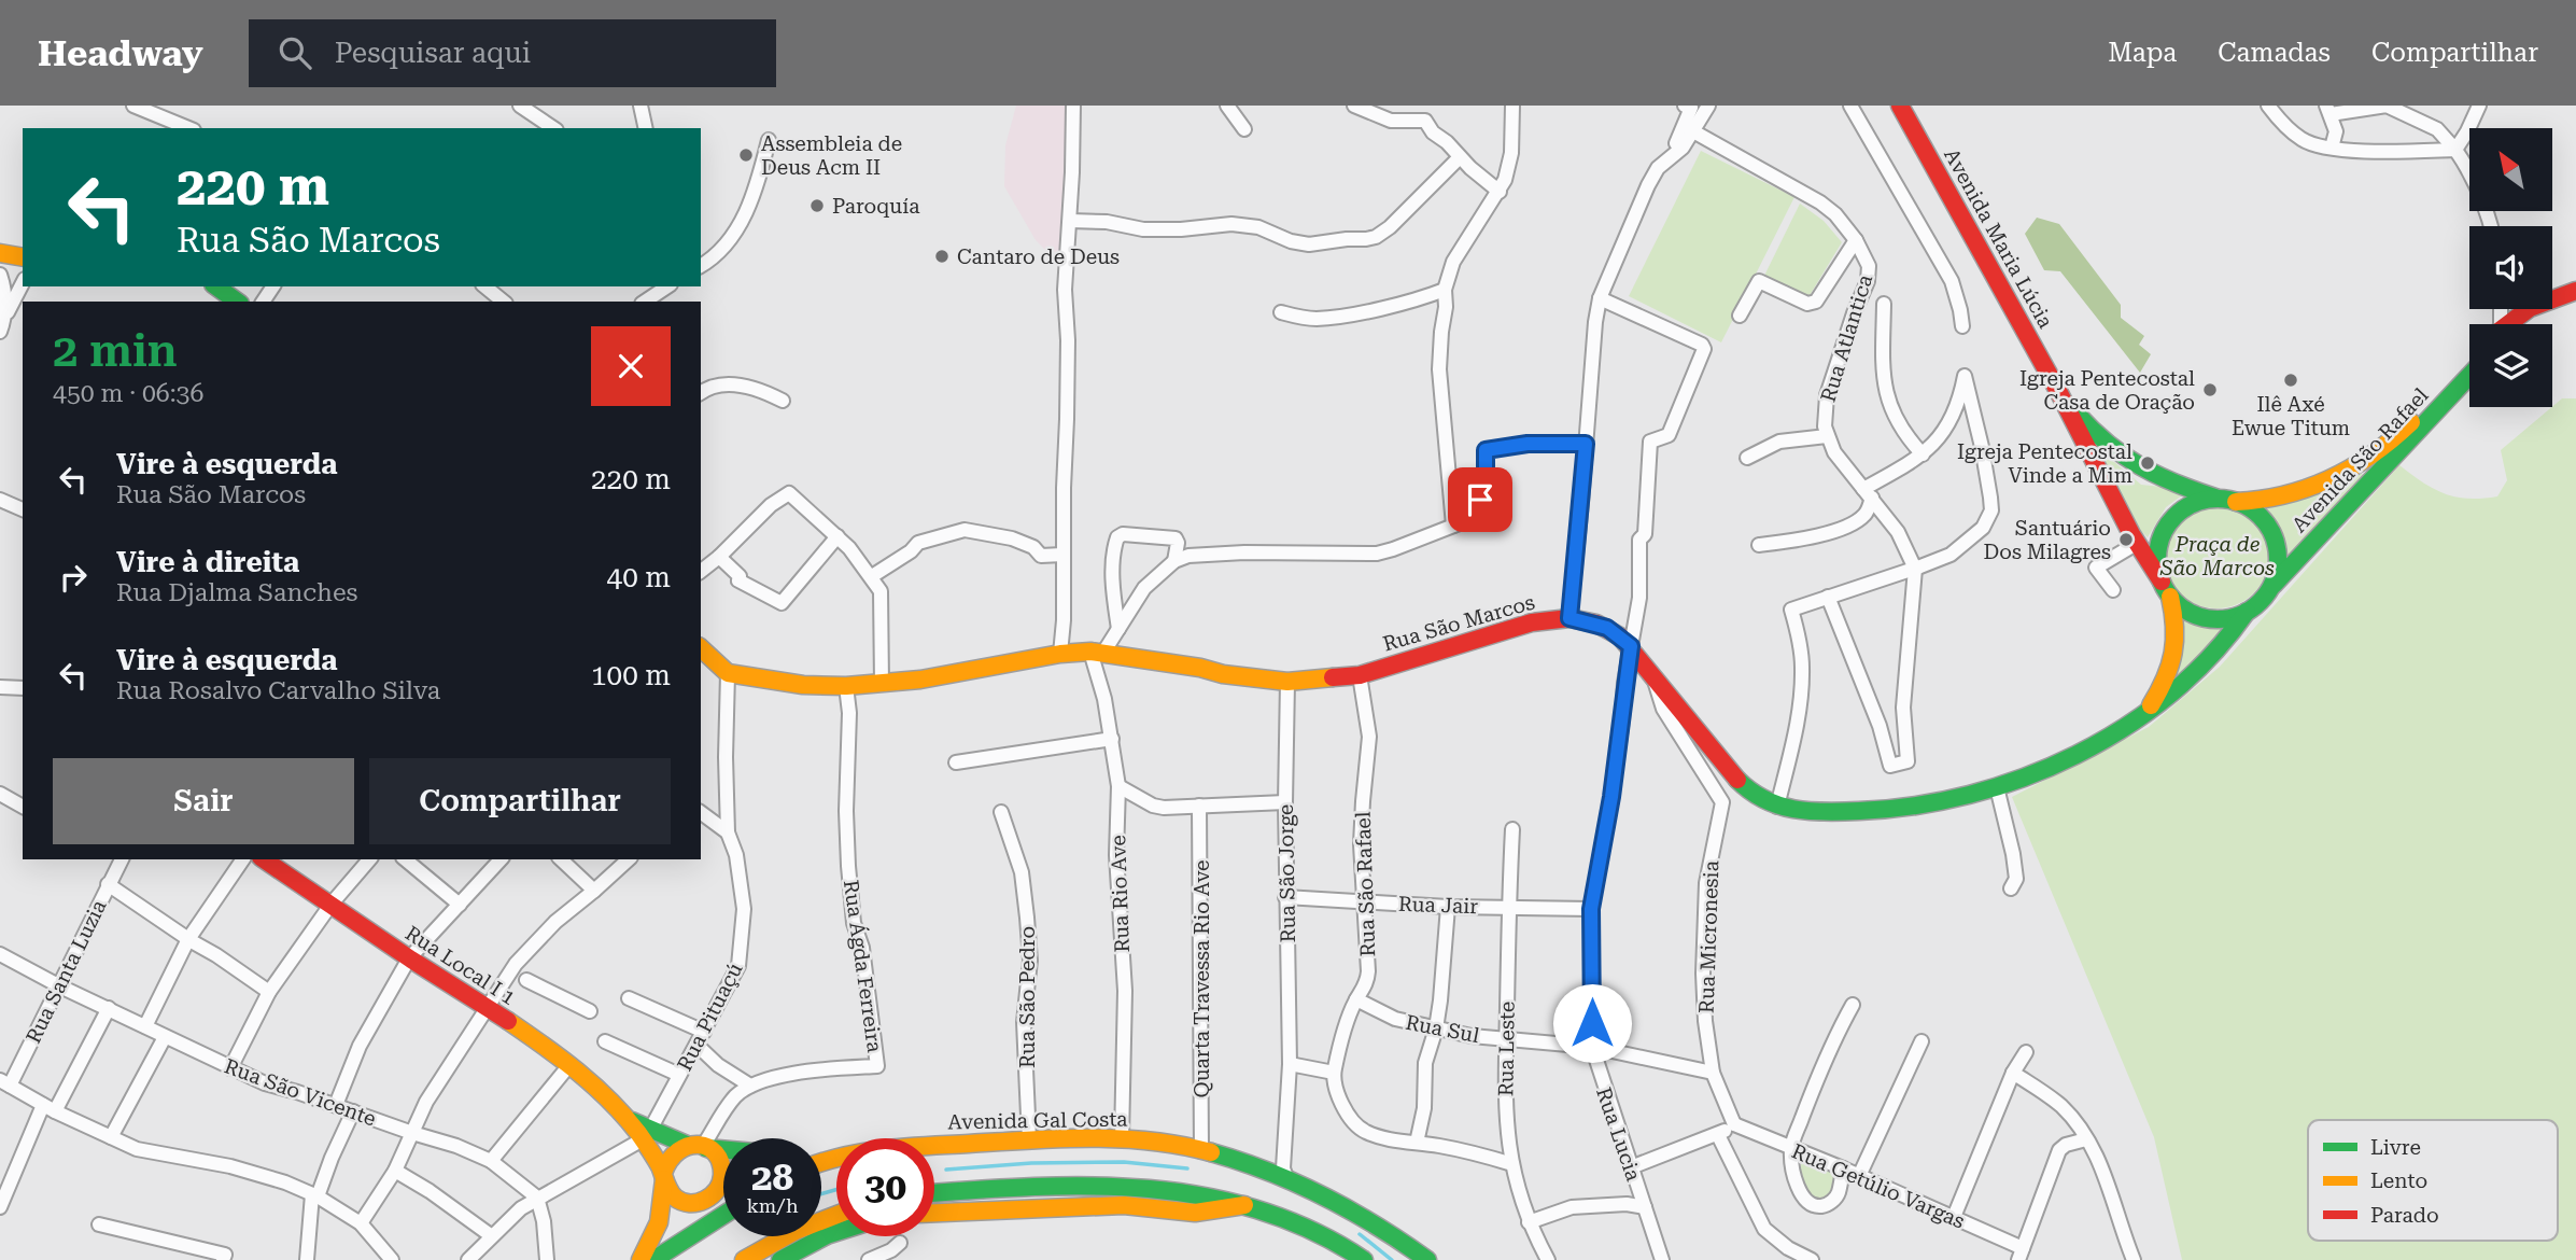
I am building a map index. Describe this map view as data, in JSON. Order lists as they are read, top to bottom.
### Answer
{
  "streets": {
    "main road": [
      "Avenida Maria Lúcia",
      "Avenida São Rafael",
      "Rua São Marcos",
      "Rua Local I 1",
      "Avenida Gal Costa"
    ],
    "street": [
      "Rua Atlantica",
      "Rua São Jorge",
      "Rua São Rafael",
      "Rua Rio Ave",
      "Rua Jair",
      "Rua Micronesia",
      "Rua Ágda Ferreira",
      "Rua Santa Luzia",
      "Quarta Travessa Rio Ave",
      "Rua São Pedro",
      "Rua Pituaçú",
      "Rua Sul",
      "Rua Leste",
      "Rua São Vicente",
      "Rua Lucia",
      "Rua Getúlio Vargas"
    ]
  },
  "crossings": [
    ["Avenida Maria Lúcia", "Avenida São Rafael"],
    ["Avenida Maria Lúcia", "Rua São Marcos"],
    ["Avenida São Rafael", "Rua São Marcos"],
    ["Rua São Marcos", "Rua São Jorge"],
    ["Rua São Marcos", "Rua São Rafael"],
    ["Rua São Marcos", "Rua Rio Ave"],
    ["Rua São Marcos", "Rua Micronesia"],
    ["Rua São Marcos", "Rua Ágda Ferreira"],
    ["Rua São Marcos", "Rua Pituaçú"],
    ["Rua São Marcos", "Rua Lucia"],
    ["Rua São Jorge", "Rua Jair"],
    ["Rua São Jorge", "Avenida Gal Costa"],
    ["Rua São Rafael", "Rua Jair"],
    ["Rua São Rafael", "Rua Sul"],
    ["Rua Rio Ave", "Avenida Gal Costa"],
    ["Rua Jair", "Rua Leste"],
    ["Rua Jair", "Rua Lucia"],
    ["Rua Micronesia", "Rua Sul"],
    ["Rua Micronesia", "Rua Getúlio Vargas"],
    ["Rua Local I 1", "Rua Pituaçú"],
    ["Rua Santa Luzia", "Rua São Vicente"],
    ["Quarta Travessa Rio Ave", "Avenida Gal Costa"],
    ["Rua São Pedro", "Avenida Gal Costa"],
    ["Rua Sul", "Rua Leste"],
    ["Rua Sul", "Rua Lucia"]
  ],
  "parks": ["Praça de São Marcos"],
  "places": [
    "Assembleia de Deus Acm II",
    "Paroquía",
    "Cantaro de Deus",
    "Ilê Axé Ewue Titum",
    "Igreja Pentecostal Casa de Oração",
    "Igreja Pentecostal Vinde a Mim",
    "Santuário Dos Milagres"
  ],
  "legend": ["Livre", "Lento", "Parado"],
  "north": "top left",
  "page": {
    "header": "Headway",
    "search": "Pesquisar aqui",
    "nav": ["Mapa", "Camadas", "Compartilhar"],
    "turn": ["220 m", "Rua São Marcos"],
    "heading": ["2 min", "450 m · 06:36"],
    "list": [
      {
        "name": "Vire à esquerda",
        "note": "Rua São Marcos",
        "value": "220 m"
      },
      {
        "name": "Vire à direita",
        "note": "Rua Djalma Sanches",
        "value": "40 m"
      },
      {
        "name": "Vire à esquerda",
        "note": "Rua Rosalvo Carvalho Silva",
        "value": "100 m"
      }
    ],
    "buttons": ["Sair", "Compartilhar"],
    "speed": "28 km/h",
    "limit": "30"
  }
}
